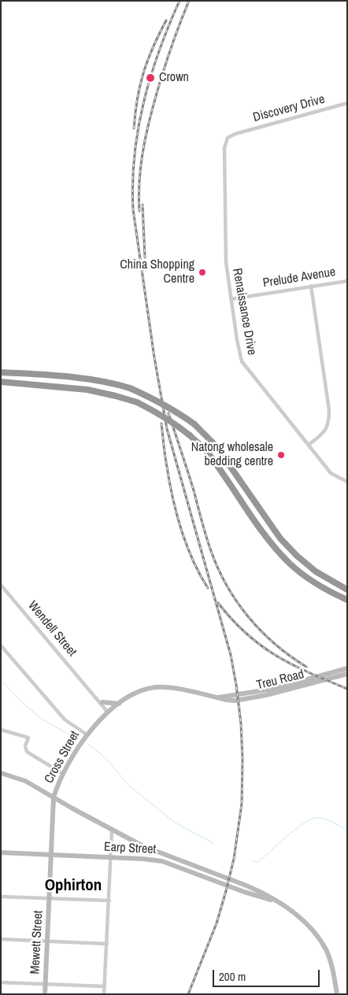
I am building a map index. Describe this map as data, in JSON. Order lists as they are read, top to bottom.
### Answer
{
  "streets": {
    "street": [
      "Discovery Drive",
      "Prelude Avenue",
      "Renaissance Drive",
      "Wendell Street",
      "Treu Road",
      "Cross Street",
      "Earp Street",
      "Mewett Street"
    ]
  },
  "crossings": [
    ["Discovery Drive", "Renaissance Drive"],
    ["Prelude Avenue", "Renaissance Drive"],
    ["Wendell Street", "Treu Road"],
    ["Wendell Street", "Cross Street"],
    ["Treu Road", "Cross Street"],
    ["Cross Street", "Mewett Street"],
    ["Earp Street", "Mewett Street"]
  ],
  "districts": ["Ophirton"],
  "places": ["Crown", "China Shopping Centre", "Natong wholesale bedding centre"],
  "scale_bar": "200 m"
}
